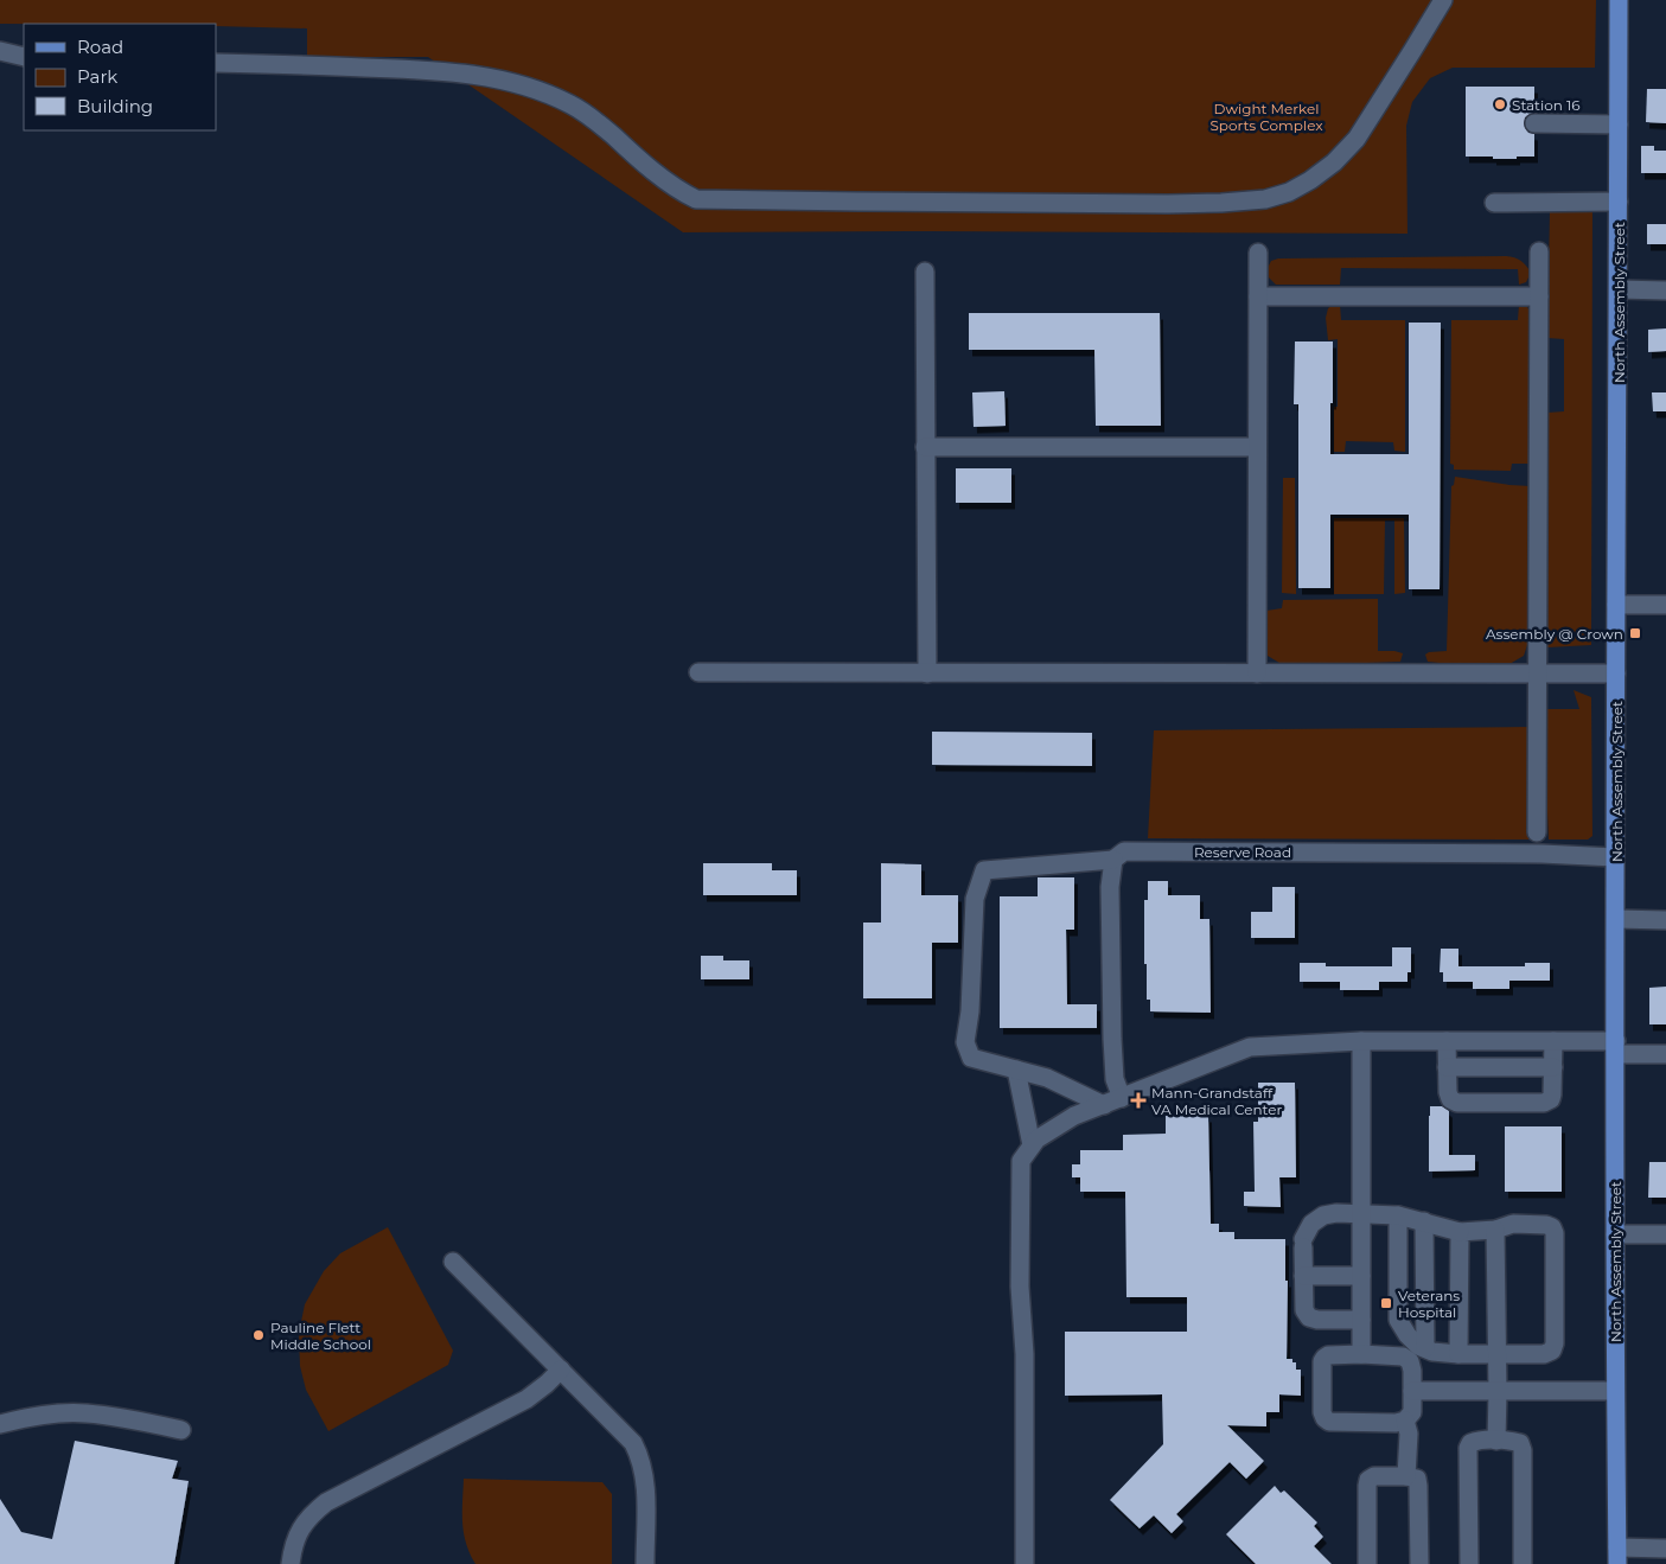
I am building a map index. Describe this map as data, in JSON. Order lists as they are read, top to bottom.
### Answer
{
  "streets": {
    "main road": ["North Assembly Street"],
    "street": ["Reserve Road"]
  },
  "crossings": [
    ["North Assembly Street", "Reserve Road"]
  ],
  "parks": ["Dwight Merkel Sports Complex"],
  "places": {
    "other": ["Station 16", "Pauline Flett Middle School"],
    "transit": ["Assembly @ Crown", "Veterans Hospital"],
    "health": ["Mann-Grandstaff VA Medical Center"]
  },
  "legend": ["Road", "Park", "Building"]
}
